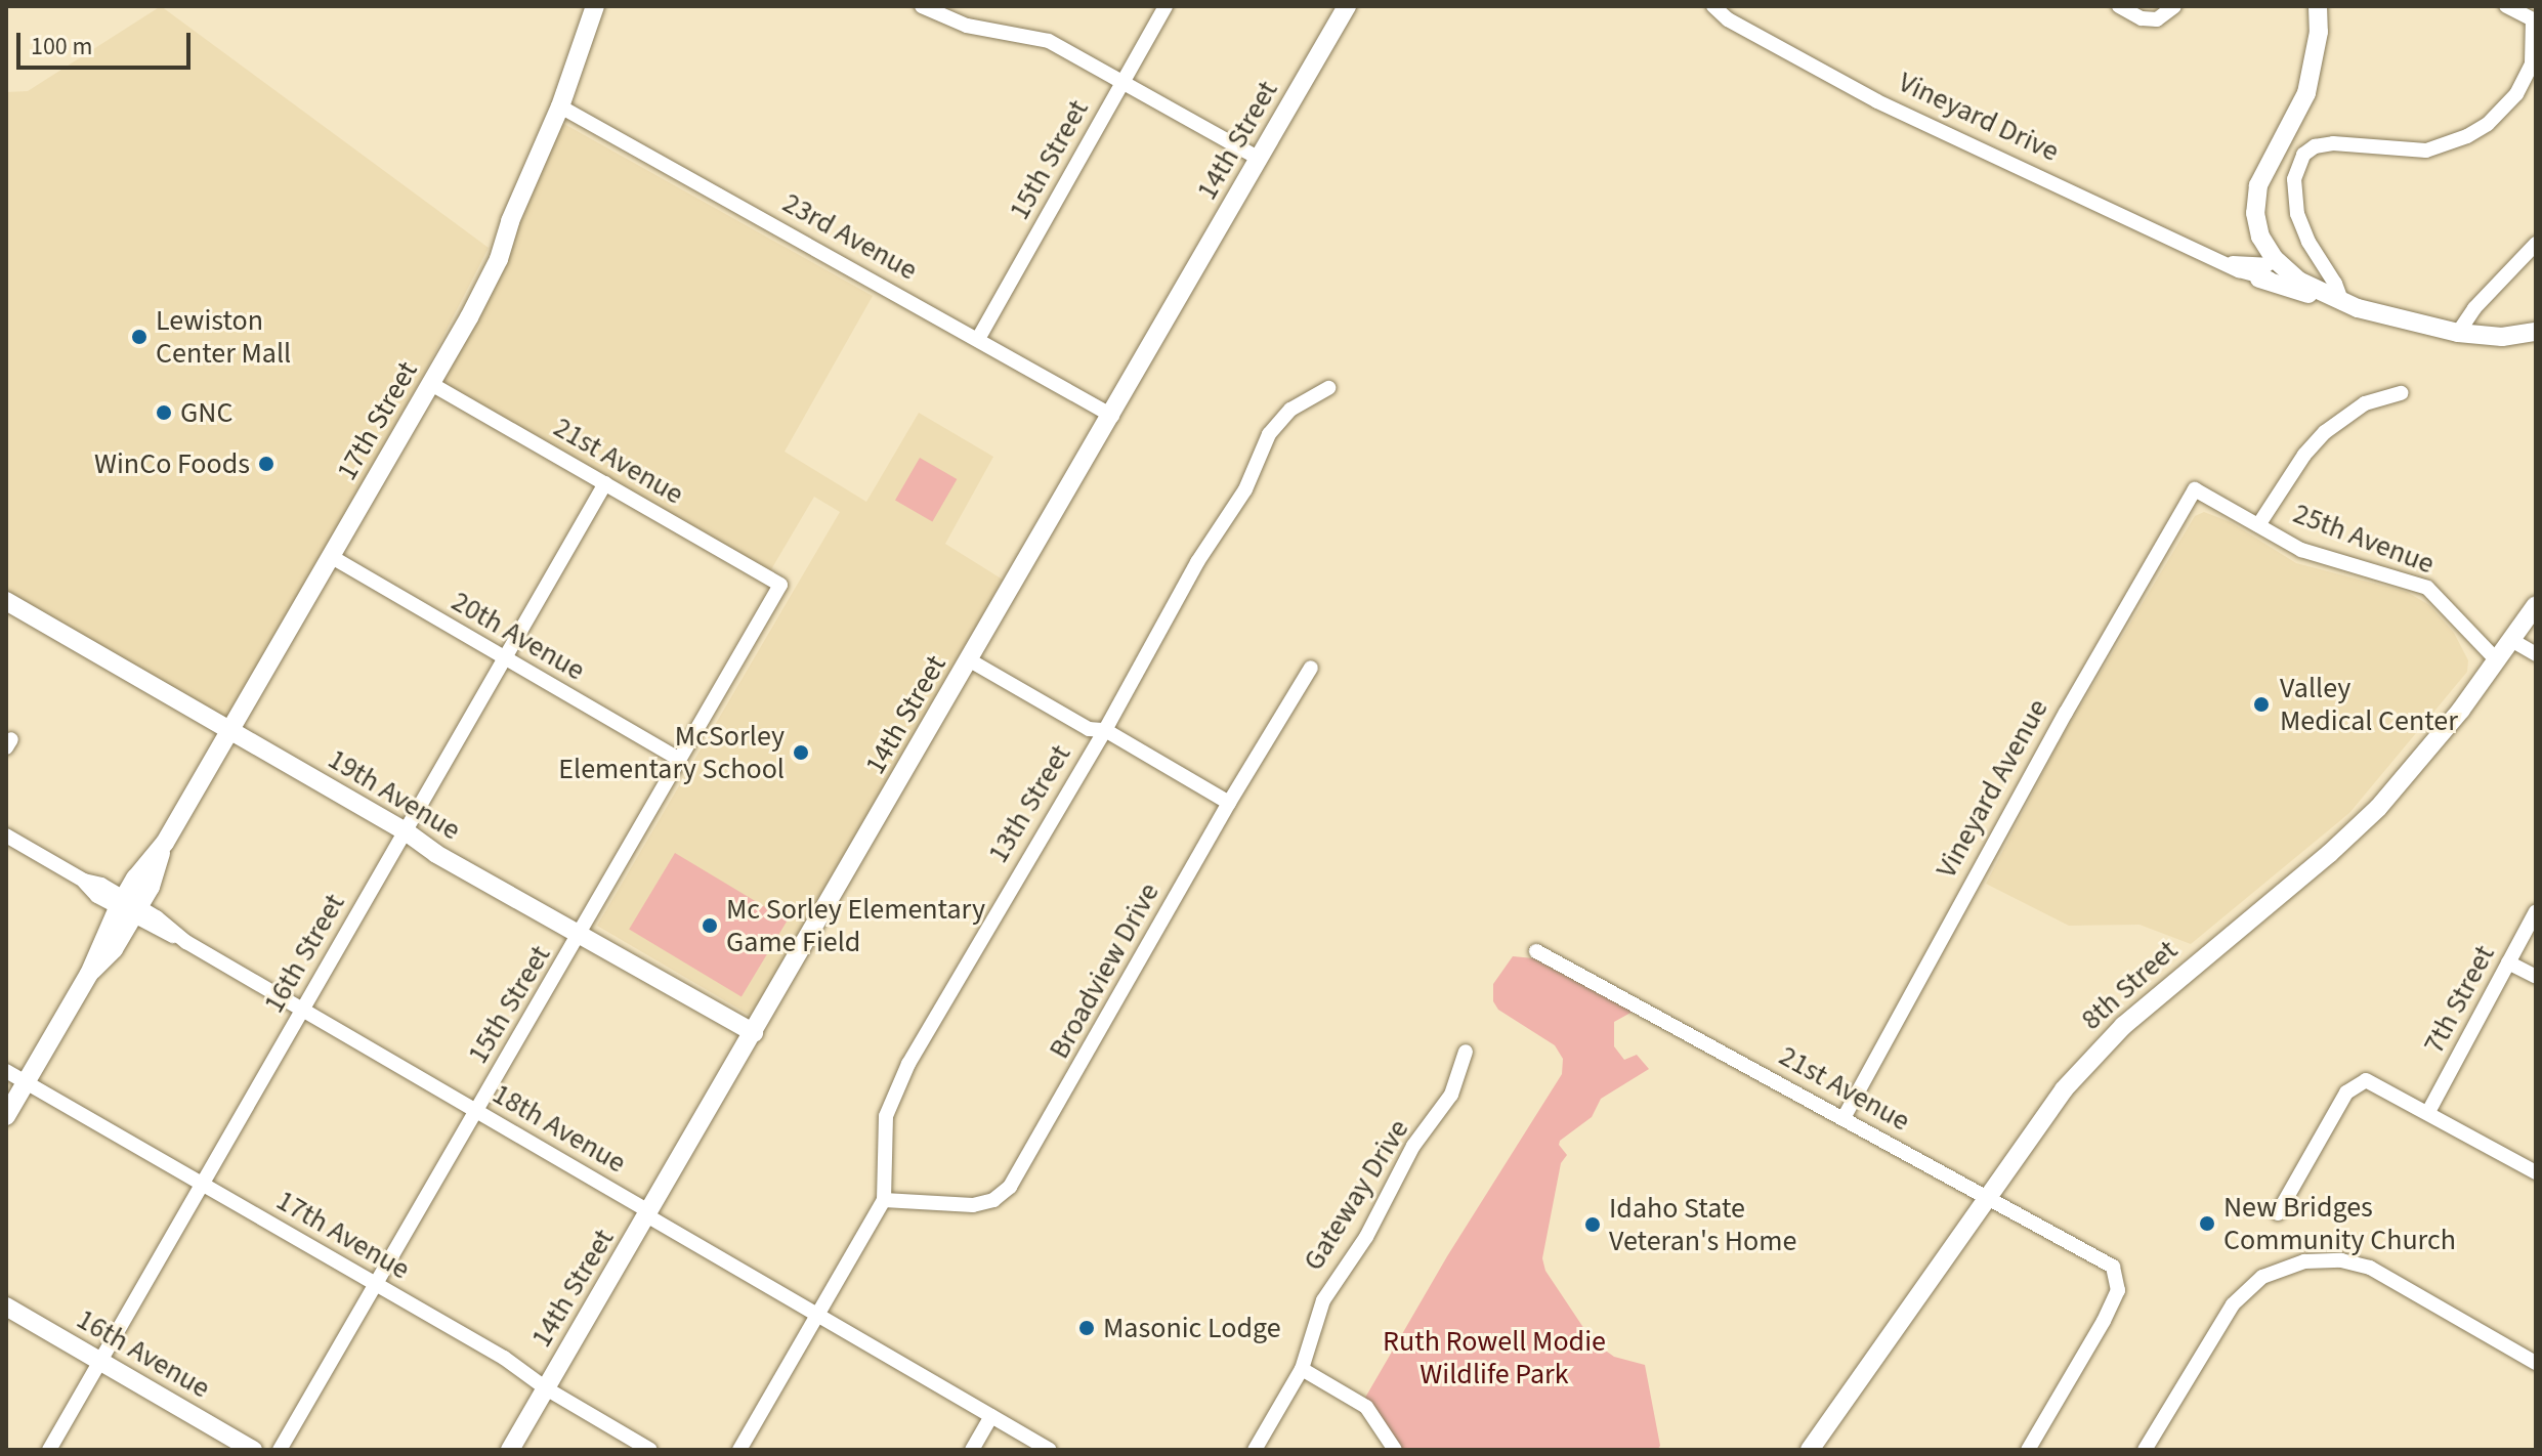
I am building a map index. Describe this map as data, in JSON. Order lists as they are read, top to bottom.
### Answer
{
  "streets": {
    "main road": [
      "14th Street",
      "17th Street",
      "19th Avenue",
      "8th Street",
      "16th Avenue"
    ],
    "street": [
      "Vineyard Drive",
      "15th Street",
      "23rd Avenue",
      "21st Avenue",
      "25th Avenue",
      "20th Avenue",
      "Vineyard Avenue",
      "13th Street",
      "16th Street",
      "Broadview Drive",
      "7th Street",
      "18th Avenue",
      "Gateway Drive",
      "17th Avenue"
    ]
  },
  "crossings": [
    ["14th Street", "23rd Avenue"],
    ["14th Street", "19th Avenue"],
    ["14th Street", "18th Avenue"],
    ["14th Street", "17th Avenue"],
    ["15th Street", "23rd Avenue"],
    ["15th Street", "21st Avenue"],
    ["15th Street", "20th Avenue"],
    ["15th Street", "19th Avenue"],
    ["15th Street", "18th Avenue"],
    ["15th Street", "17th Avenue"],
    ["23rd Avenue", "17th Street"],
    ["17th Street", "21st Avenue"],
    ["17th Street", "20th Avenue"],
    ["17th Street", "19th Avenue"],
    ["17th Street", "18th Avenue"],
    ["17th Street", "17th Avenue"],
    ["21st Avenue", "Vineyard Avenue"],
    ["21st Avenue", "16th Street"],
    ["21st Avenue", "8th Street"],
    ["25th Avenue", "Vineyard Avenue"],
    ["25th Avenue", "8th Street"],
    ["20th Avenue", "16th Street"],
    ["19th Avenue", "16th Street"],
    ["13th Street", "Broadview Drive"],
    ["16th Street", "18th Avenue"],
    ["16th Street", "17th Avenue"],
    ["16th Street", "16th Avenue"]
  ],
  "parks": ["Ruth Rowell Modie Wildlife Park"],
  "places": [
    "Lewiston Center Mall",
    "GNC",
    "WinCo Foods",
    "Valley Medical Center",
    "McSorley Elementary School",
    "Mc Sorley Elementary Game Field",
    "New Bridges Community Church",
    "Idaho State Veteran's Home",
    "Masonic Lodge"
  ],
  "scale_bar": "100 m"
}
